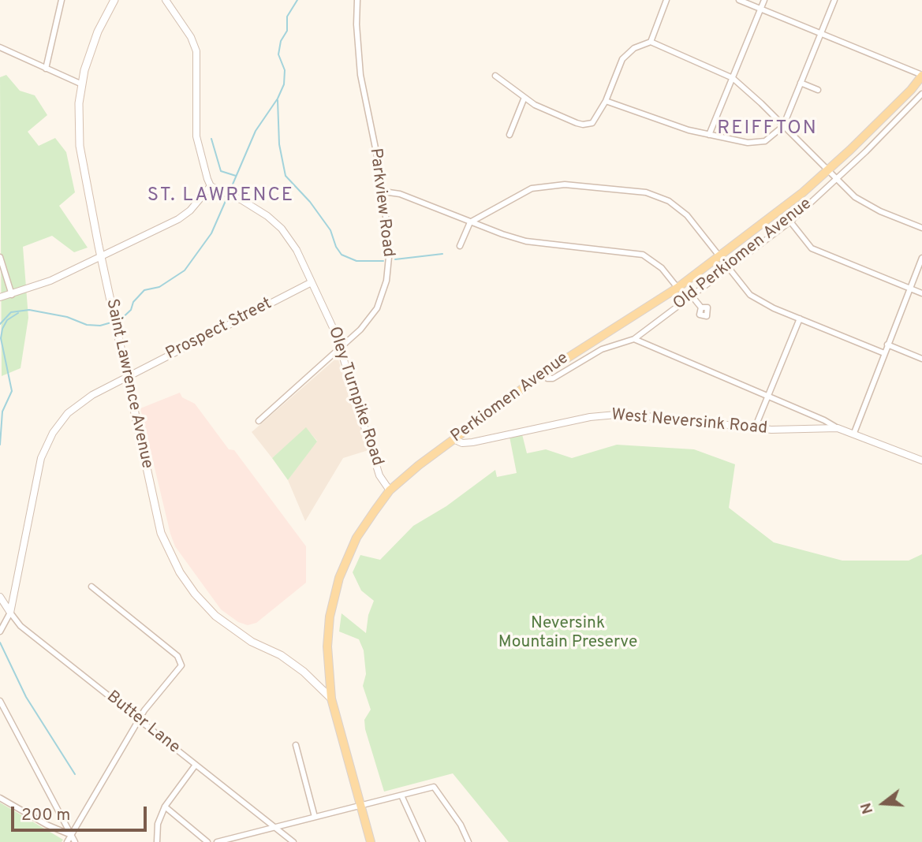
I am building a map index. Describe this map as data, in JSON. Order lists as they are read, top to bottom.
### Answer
{
  "streets": {
    "main road": ["Saint Lawrence Avenue", "Perkiomen Avenue"],
    "street": [
      "Parkview Road",
      "Old Perkiomen Avenue",
      "Prospect Street",
      "Oley Turnpike Road",
      "West Neversink Road",
      "Butter Lane"
    ]
  },
  "crossings": [
    ["Parkview Road", "Oley Turnpike Road"],
    ["Old Perkiomen Avenue", "Perkiomen Avenue"],
    ["Prospect Street", "Saint Lawrence Avenue"],
    ["Prospect Street", "Oley Turnpike Road"],
    ["Prospect Street", "Butter Lane"],
    ["Saint Lawrence Avenue", "Perkiomen Avenue"],
    ["Oley Turnpike Road", "Perkiomen Avenue"],
    ["Perkiomen Avenue", "West Neversink Road"]
  ],
  "districts": ["REIFFTON", "ST. LAWRENCE"],
  "parks": ["Neversink Mountain Preserve"],
  "scale_bar": "200 m",
  "north": "left"
}
